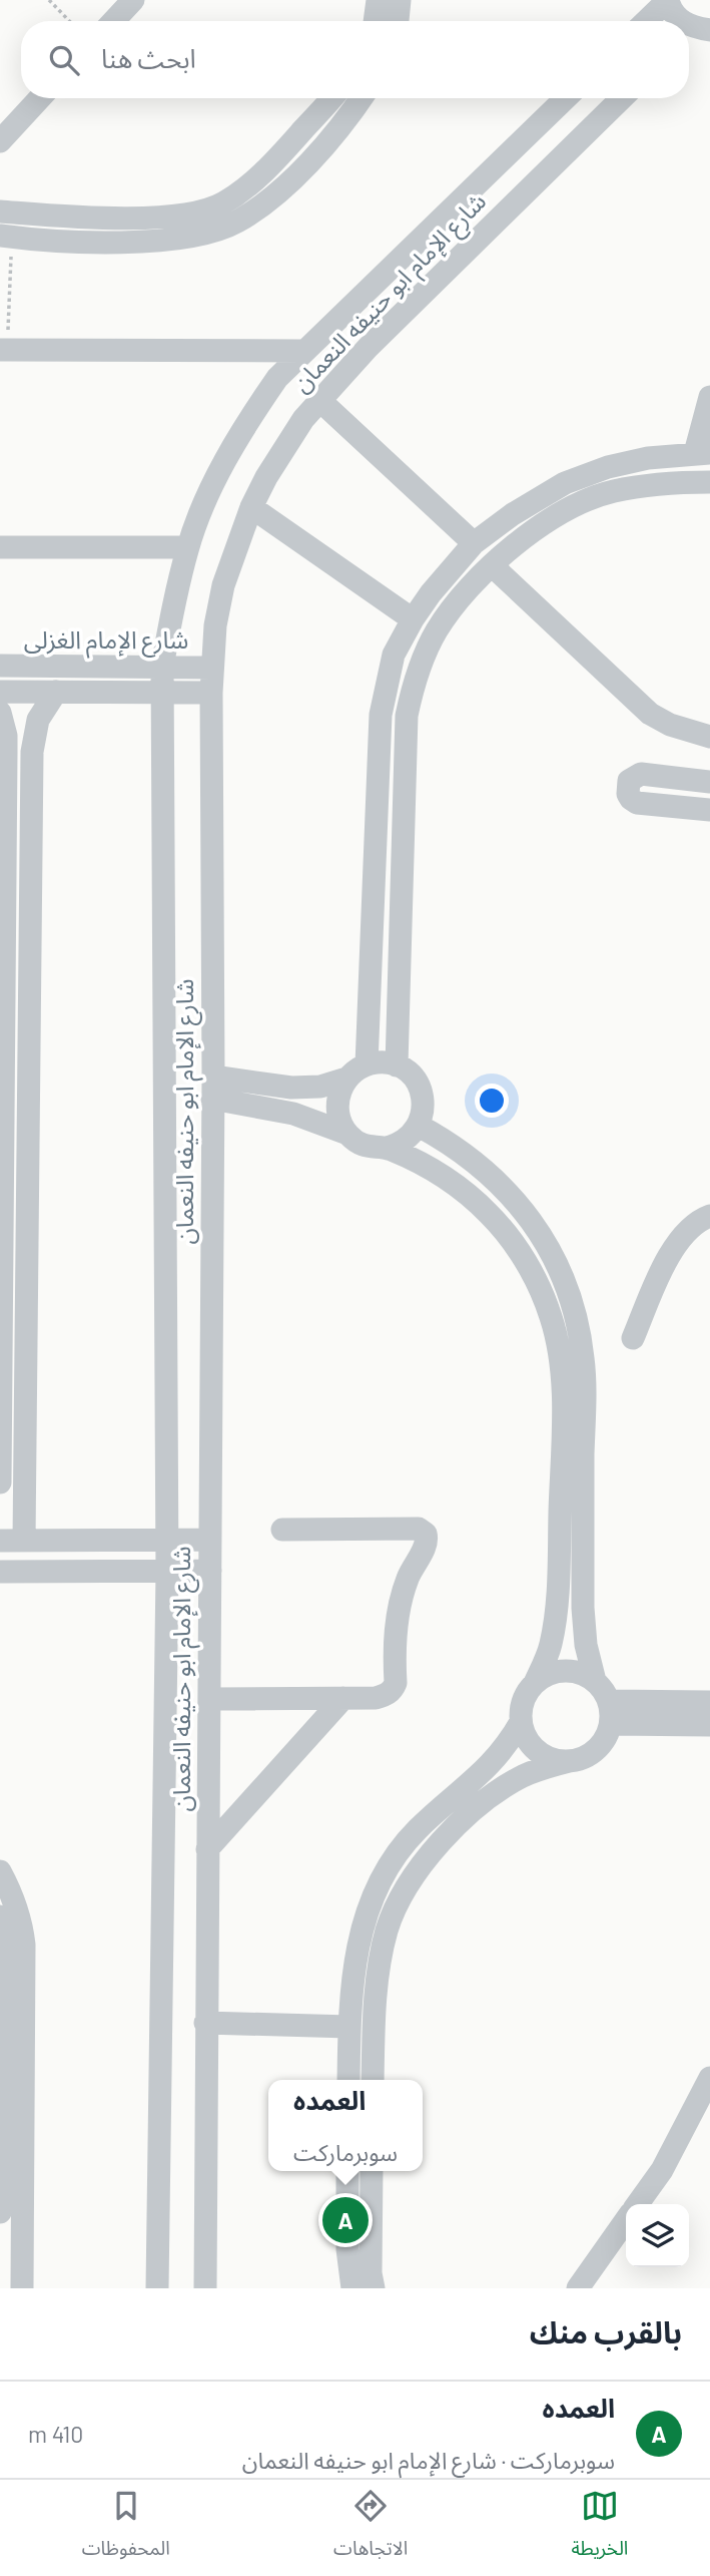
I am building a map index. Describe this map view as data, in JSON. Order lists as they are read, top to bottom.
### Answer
{
  "streets": {
    "street": ["شارع الإمام ابو حنيفه النعمان", "شارع الإمام الغزلى"]
  },
  "crossings": [
    ["شارع الإمام ابو حنيفه النعمان", "شارع الإمام الغزلى"]
  ],
  "page": {
    "search": "ابحث هنا",
    "popup": ["العمده", "سوبرماركت"],
    "pins": "A",
    "heading": "بالقرب منك",
    "list": [
      {
        "mark": "A",
        "name": "العمده",
        "note": "سوبرماركت · شارع الإمام ابو حنيفه النعمان",
        "value": "410 m"
      }
    ],
    "nav": ["الخريطة", "الاتجاهات", "المحفوظات"]
  }
}
